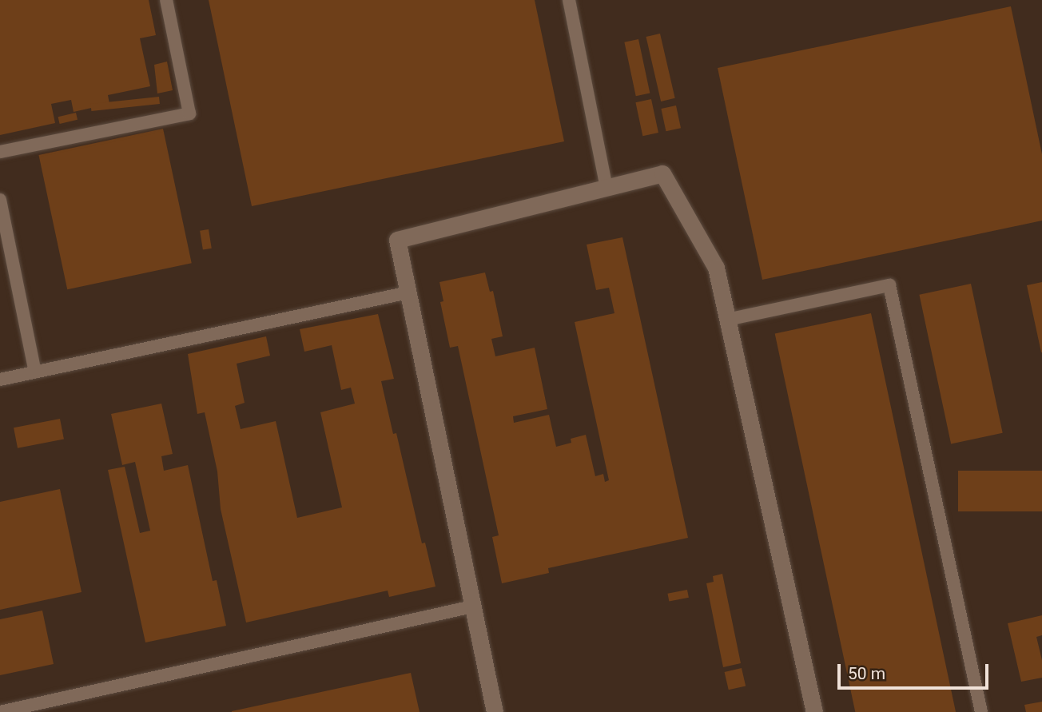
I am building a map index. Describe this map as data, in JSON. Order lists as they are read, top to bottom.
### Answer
{
  "scale_bar": "50 m"
}
